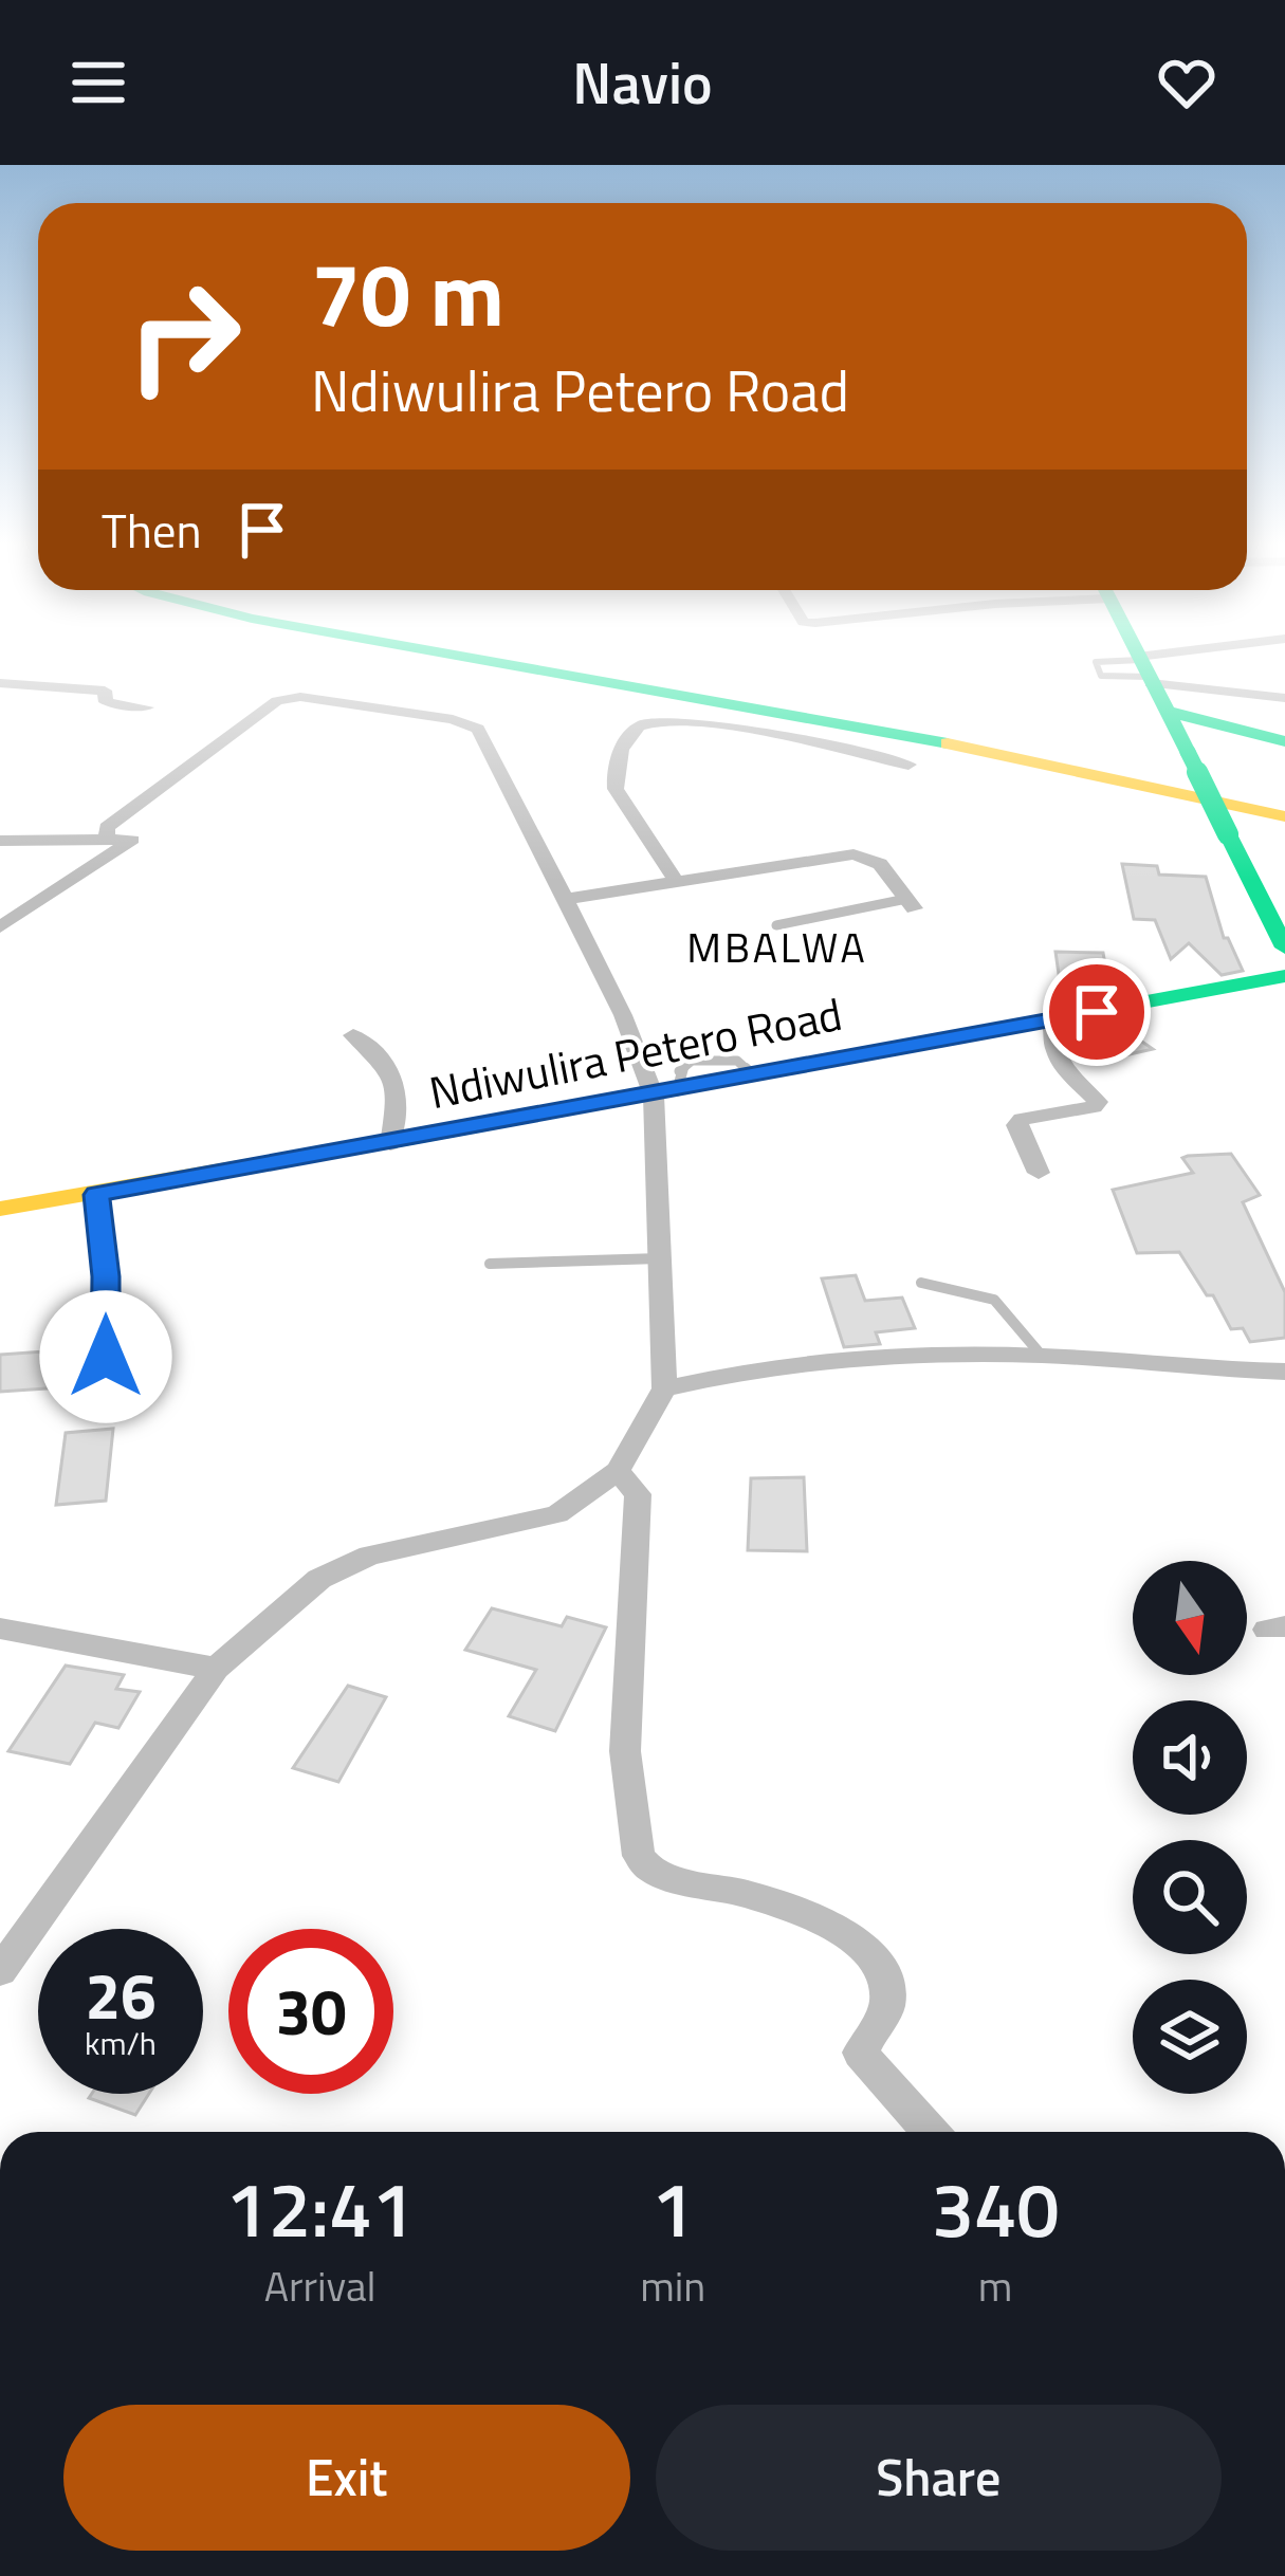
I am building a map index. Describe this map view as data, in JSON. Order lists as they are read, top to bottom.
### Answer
{
  "streets": {
    "main road": ["Ndiwulira Petero Road"]
  },
  "districts": ["MBALWA"],
  "north": "bottom",
  "page": {
    "header": "Navio",
    "turn": ["70 m", "Ndiwulira Petero Road"],
    "then": "Then",
    "speed": "26 km/h",
    "limit": "30",
    "eta": [
      "12:41",
      "Arrival",
      "1",
      "min",
      "340",
      "m"
    ],
    "buttons": ["Exit", "Share"]
  }
}
